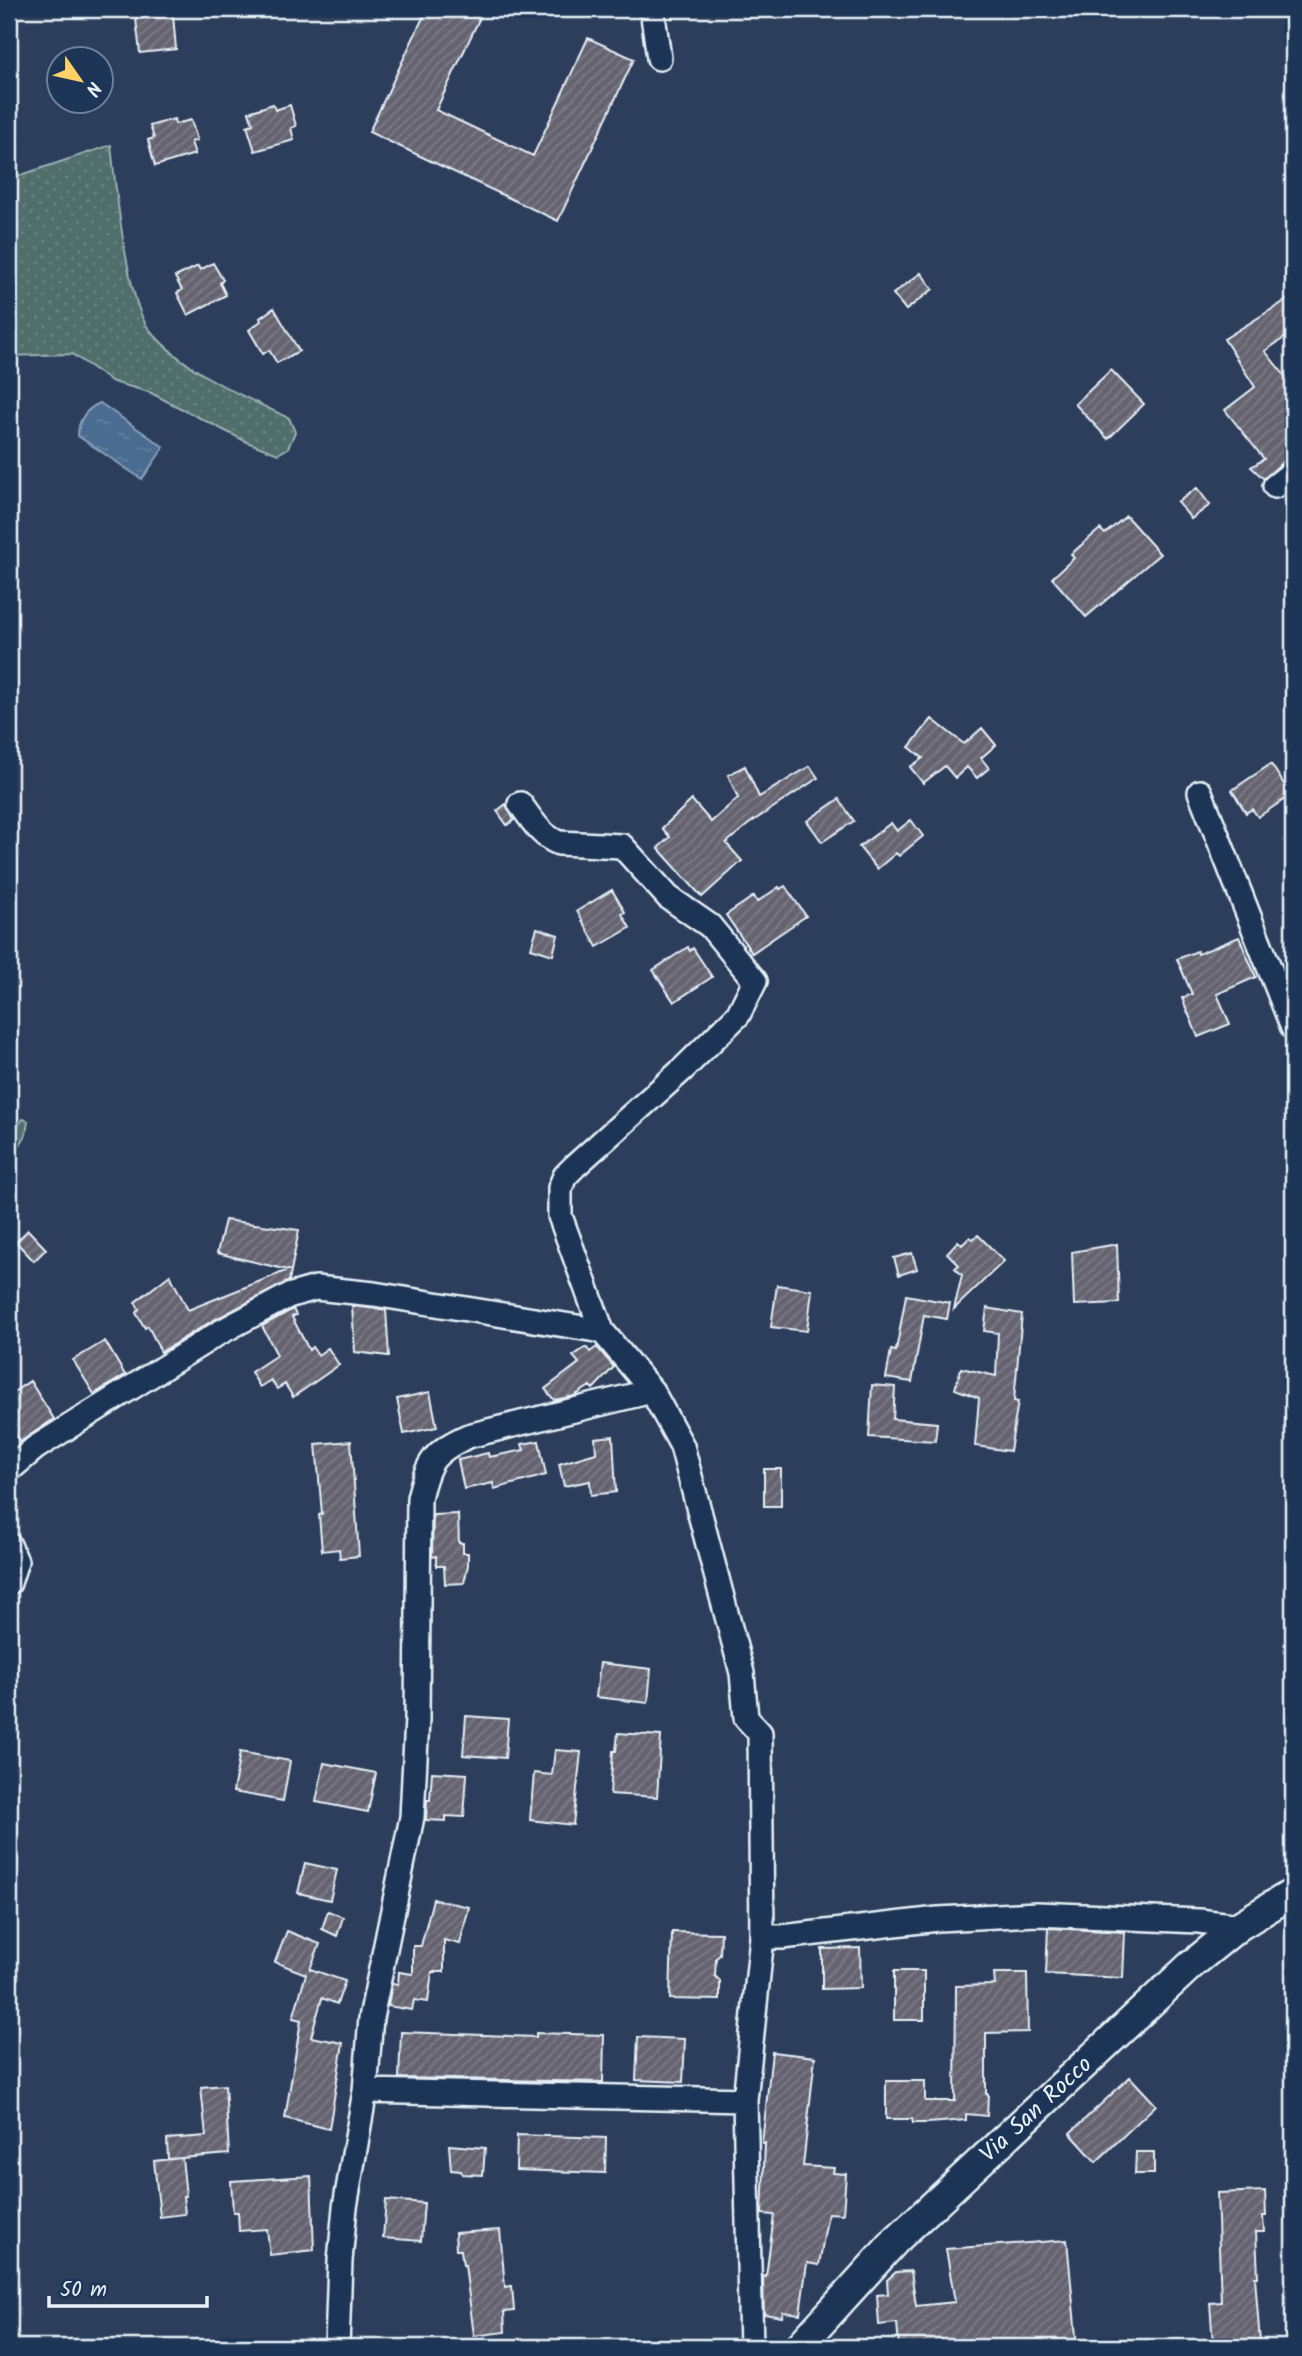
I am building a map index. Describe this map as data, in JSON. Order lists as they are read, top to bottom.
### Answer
{
  "streets": {
    "street": ["Via San Rocco"]
  },
  "scale_bar": "50 m",
  "north": "bottom right"
}
